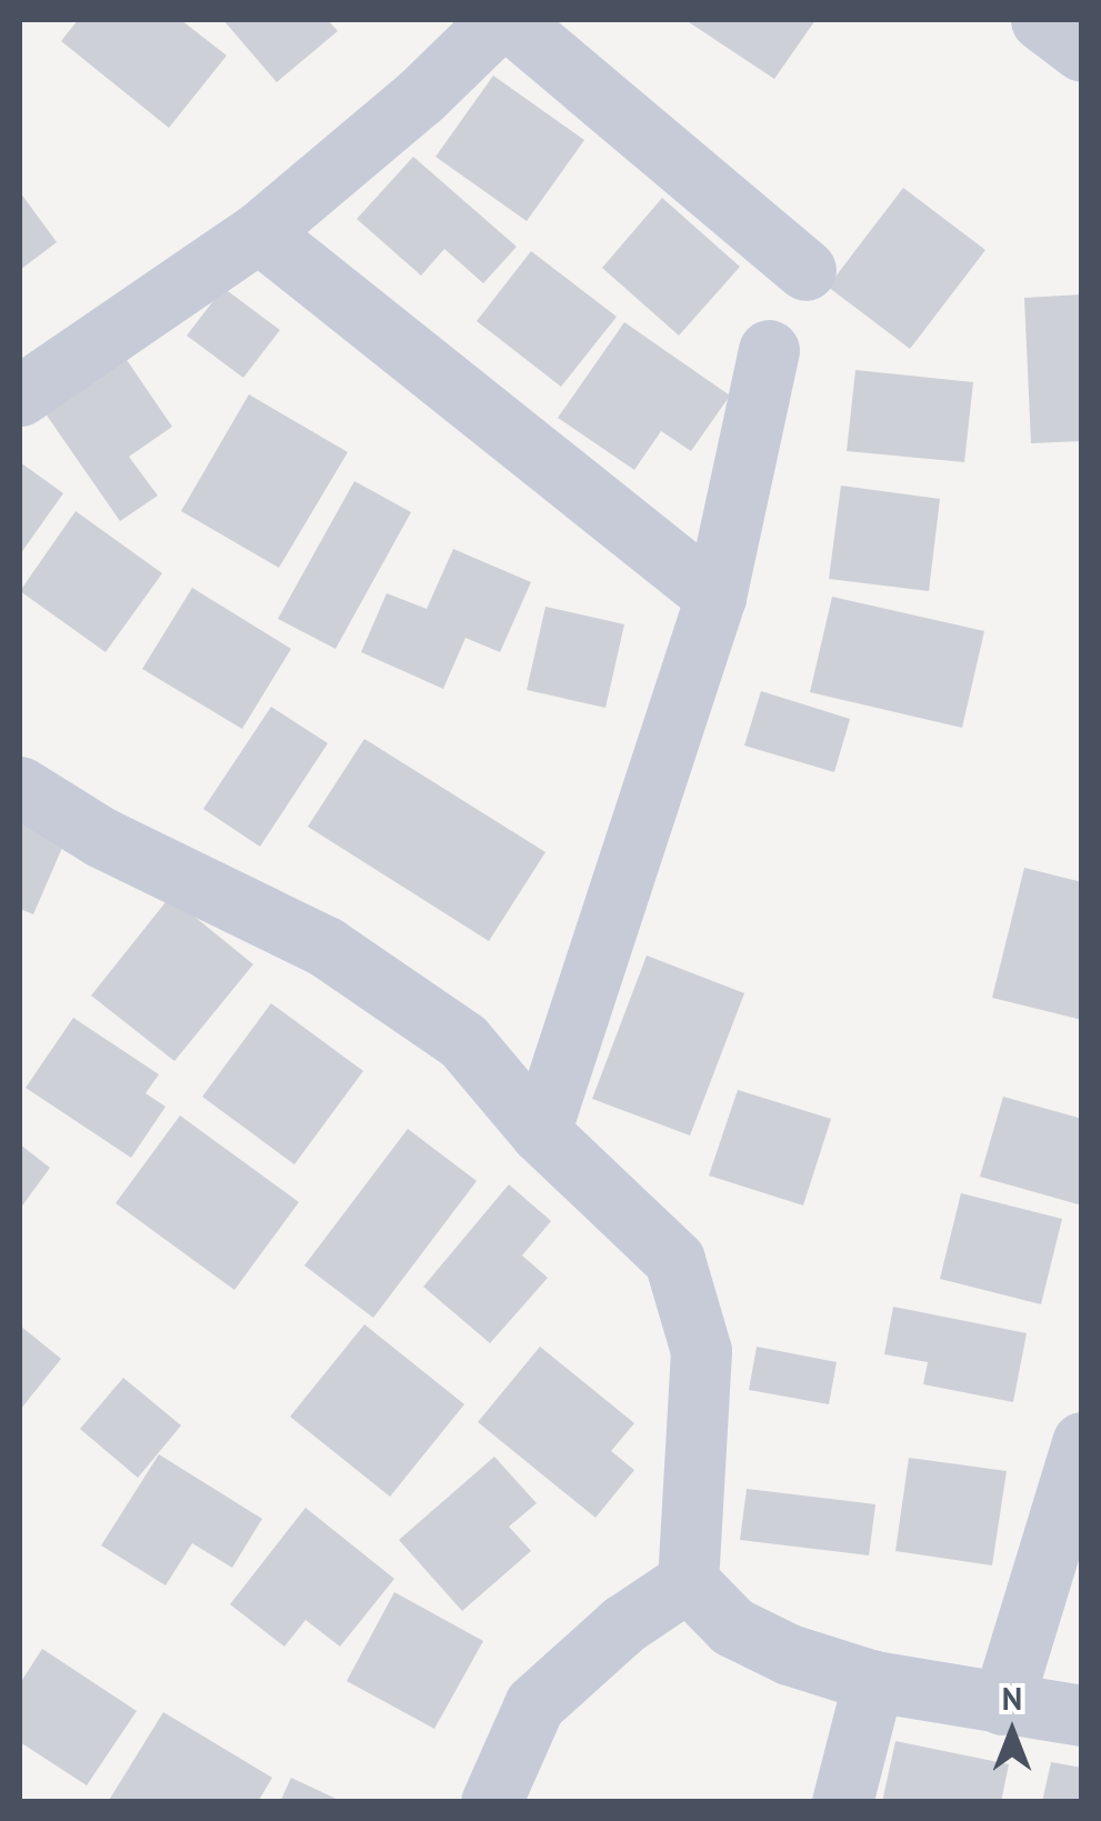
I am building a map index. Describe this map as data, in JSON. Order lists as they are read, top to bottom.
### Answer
{
  "north": "top"
}
